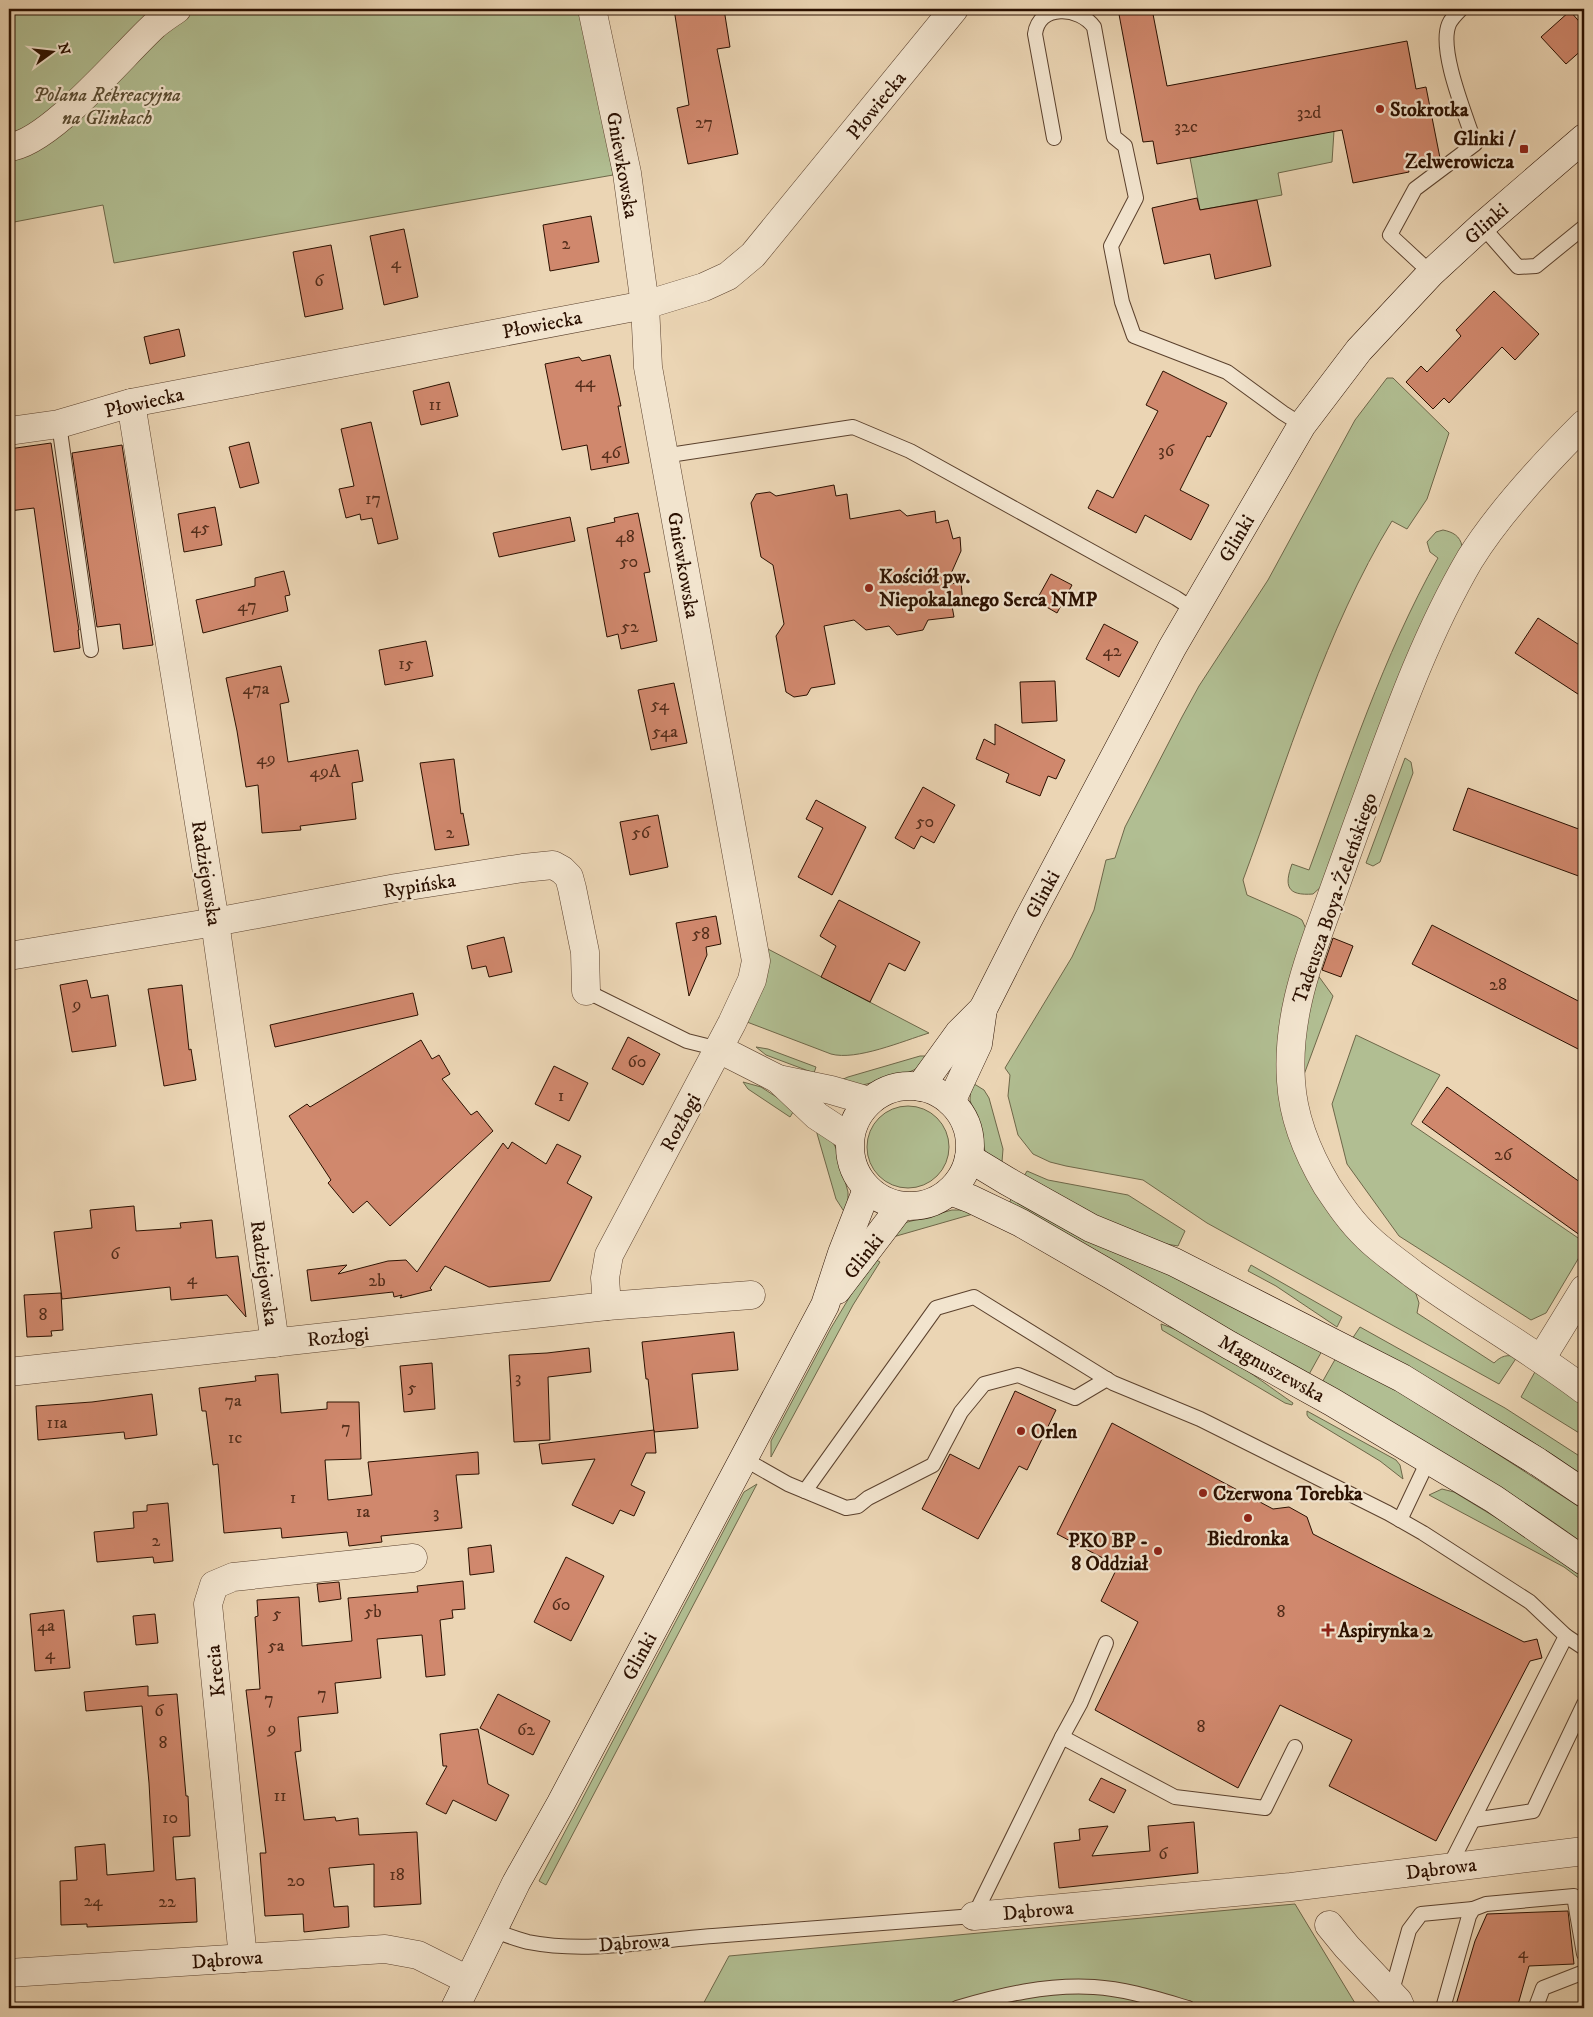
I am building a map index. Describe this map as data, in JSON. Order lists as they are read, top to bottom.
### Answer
{
  "streets": {
    "street": [
      "Płowiecka",
      "Gniewkowska",
      "Glinki",
      "Radziejowska",
      "Rypińska",
      "Tadeusza Boya-Żeleńskiego",
      "Rozłogi",
      "Magnuszewska",
      "Krecia",
      "Dąbrowa"
    ]
  },
  "crossings": [
    ["Płowiecka", "Gniewkowska"],
    ["Płowiecka", "Radziejowska"],
    ["Gniewkowska", "Rypińska"],
    ["Gniewkowska", "Rozłogi"],
    ["Glinki", "Magnuszewska"],
    ["Glinki", "Dąbrowa"],
    ["Radziejowska", "Rypińska"],
    ["Radziejowska", "Rozłogi"],
    ["Rypińska", "Rozłogi"],
    ["Krecia", "Dąbrowa"]
  ],
  "parks": ["Polana Rekreacyjna na Glinkach"],
  "places": {
    "other": [
      "Stokrotka",
      "Kościół pw. Niepokalanego Serca NMP",
      "Orlen",
      "Czerwona Torebka",
      "Biedronka",
      "PKO BP - 8 Oddział"
    ],
    "transit": ["Glinki / Zelwerowicza"],
    "health": ["Aspirynka 2"]
  },
  "house_numbers": [
    "32d",
    "27",
    "32c",
    "2",
    "4",
    "6",
    "44",
    "11",
    "36",
    "46",
    "17",
    "45",
    "48",
    "50",
    "47",
    "52",
    "42",
    "15",
    "47a",
    "54",
    "54a",
    "49",
    "49A",
    "50",
    "2",
    "56",
    "58",
    "28",
    "9",
    "60",
    "1",
    "26",
    "6",
    "4",
    "2b",
    "8",
    "3",
    "5",
    "7a",
    "11a",
    "7",
    "1c",
    "1",
    "1a",
    "3",
    "2",
    "60",
    "5b",
    "8",
    "5",
    "4a",
    "5a",
    "4",
    "7",
    "7",
    "6",
    "8",
    "9",
    "62",
    "8",
    "11",
    "10",
    "6",
    "18",
    "20",
    "24",
    "22",
    "4"
  ],
  "north": "right"
}
